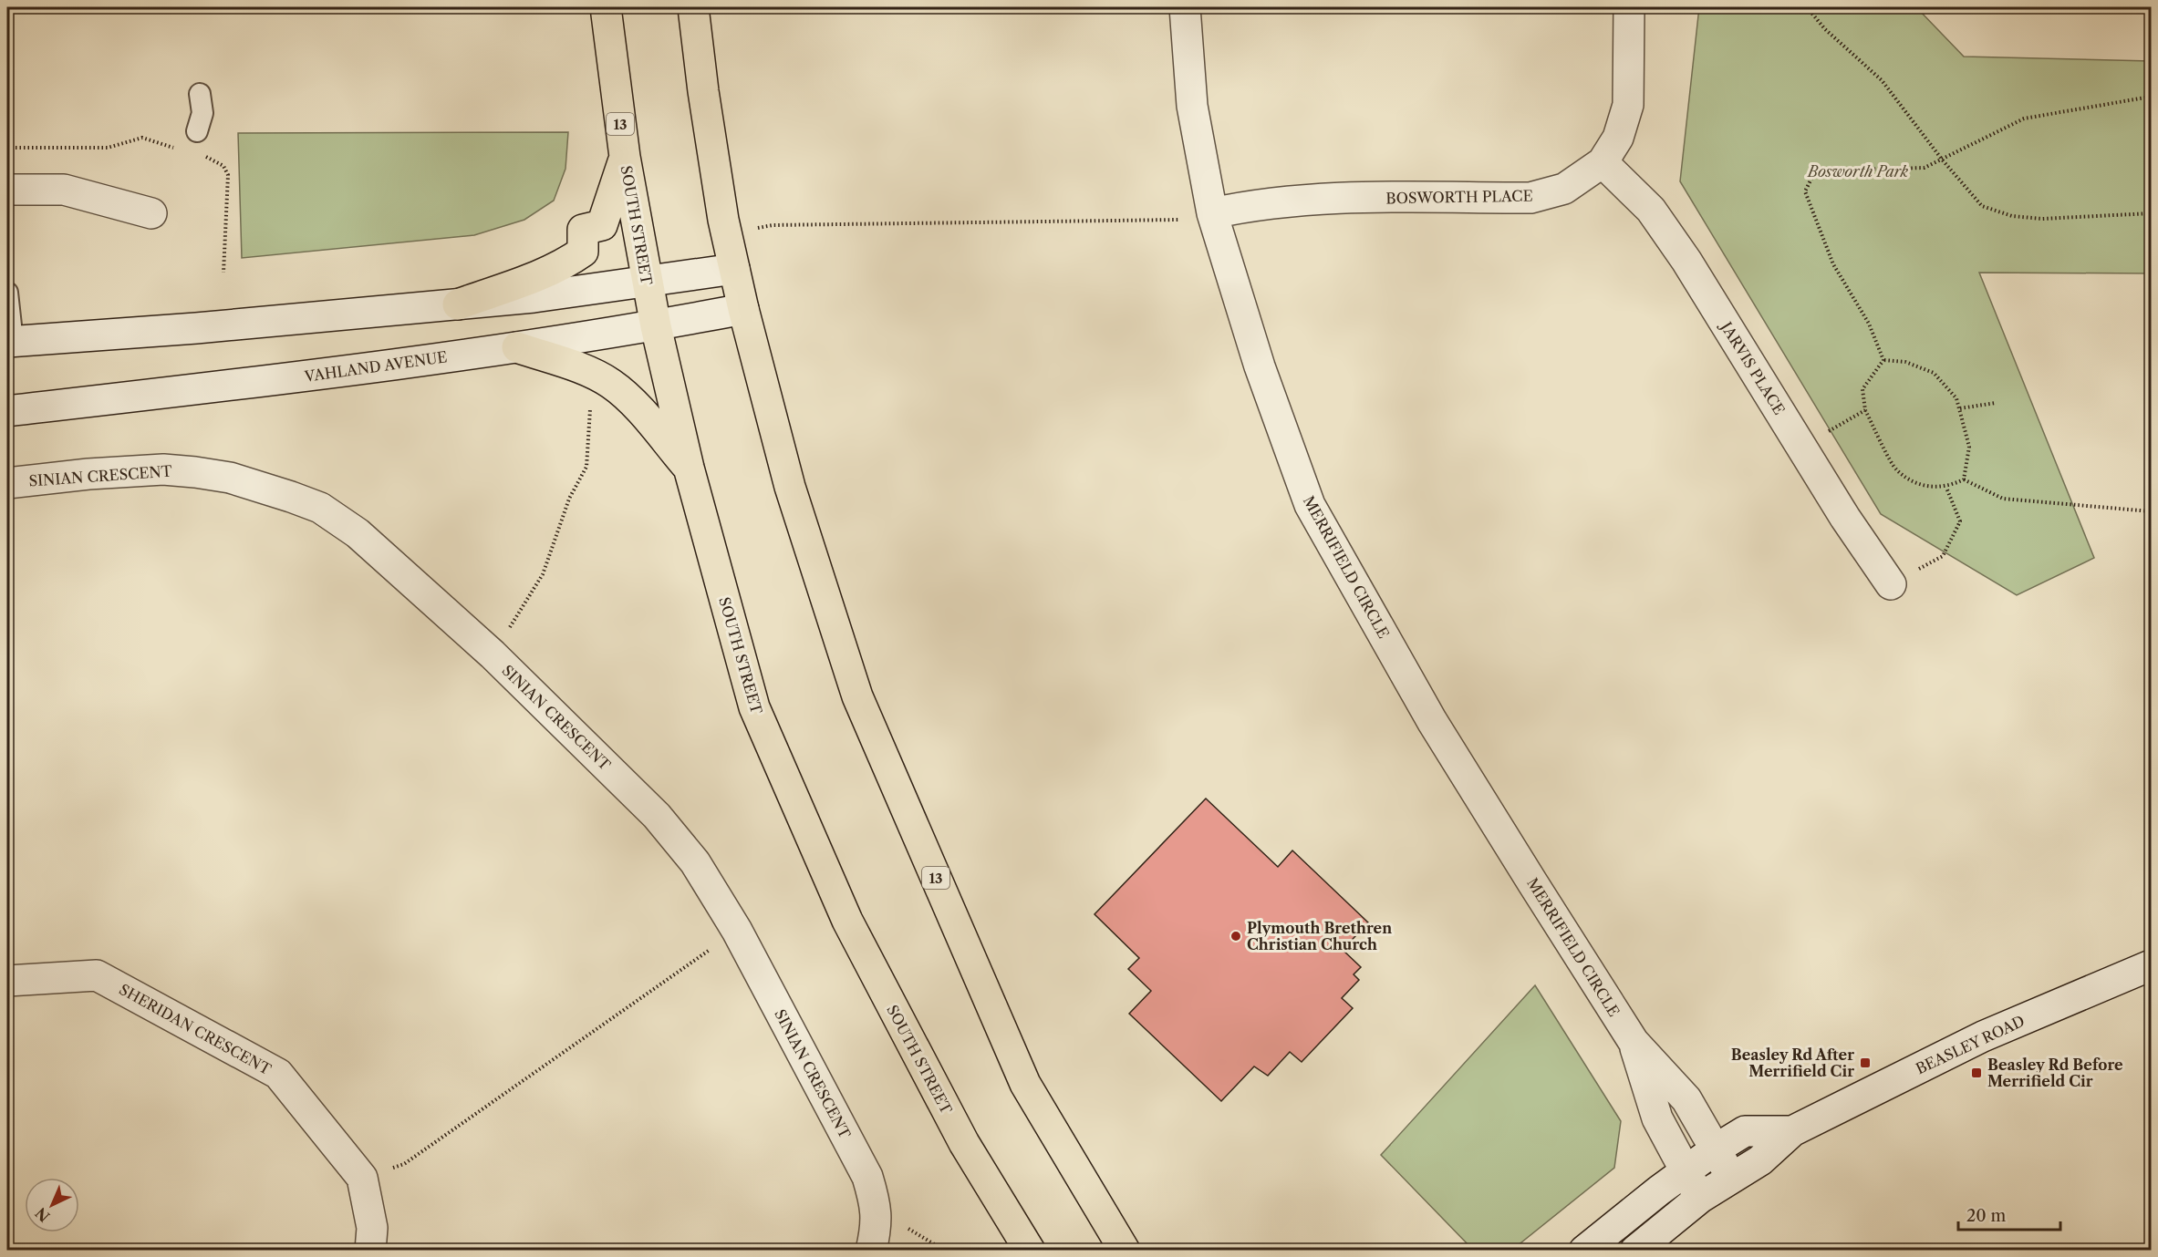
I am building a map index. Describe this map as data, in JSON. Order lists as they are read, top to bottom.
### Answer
{
  "streets": {
    "highway": ["13", "SOUTH STREET"],
    "street": [
      "BOSWORTH PLACE",
      "VAHLAND AVENUE",
      "JARVIS PLACE",
      "SINIAN CRESCENT",
      "MERRIFIELD CIRCLE",
      "SHERIDAN CRESCENT",
      "BEASLEY ROAD"
    ]
  },
  "crossings": [
    ["13", "VAHLAND AVENUE"],
    ["BOSWORTH PLACE", "JARVIS PLACE"],
    ["BOSWORTH PLACE", "MERRIFIELD CIRCLE"],
    ["SOUTH STREET", "VAHLAND AVENUE"],
    ["MERRIFIELD CIRCLE", "BEASLEY ROAD"]
  ],
  "parks": ["Bosworth Park"],
  "places": {
    "other": ["Plymouth Brethren Christian Church"],
    "transit": ["Beasley Rd After Merrifield Cir", "Beasley Rd Before Merrifield Cir"]
  },
  "scale_bar": "20 m",
  "north": "bottom left"
}
